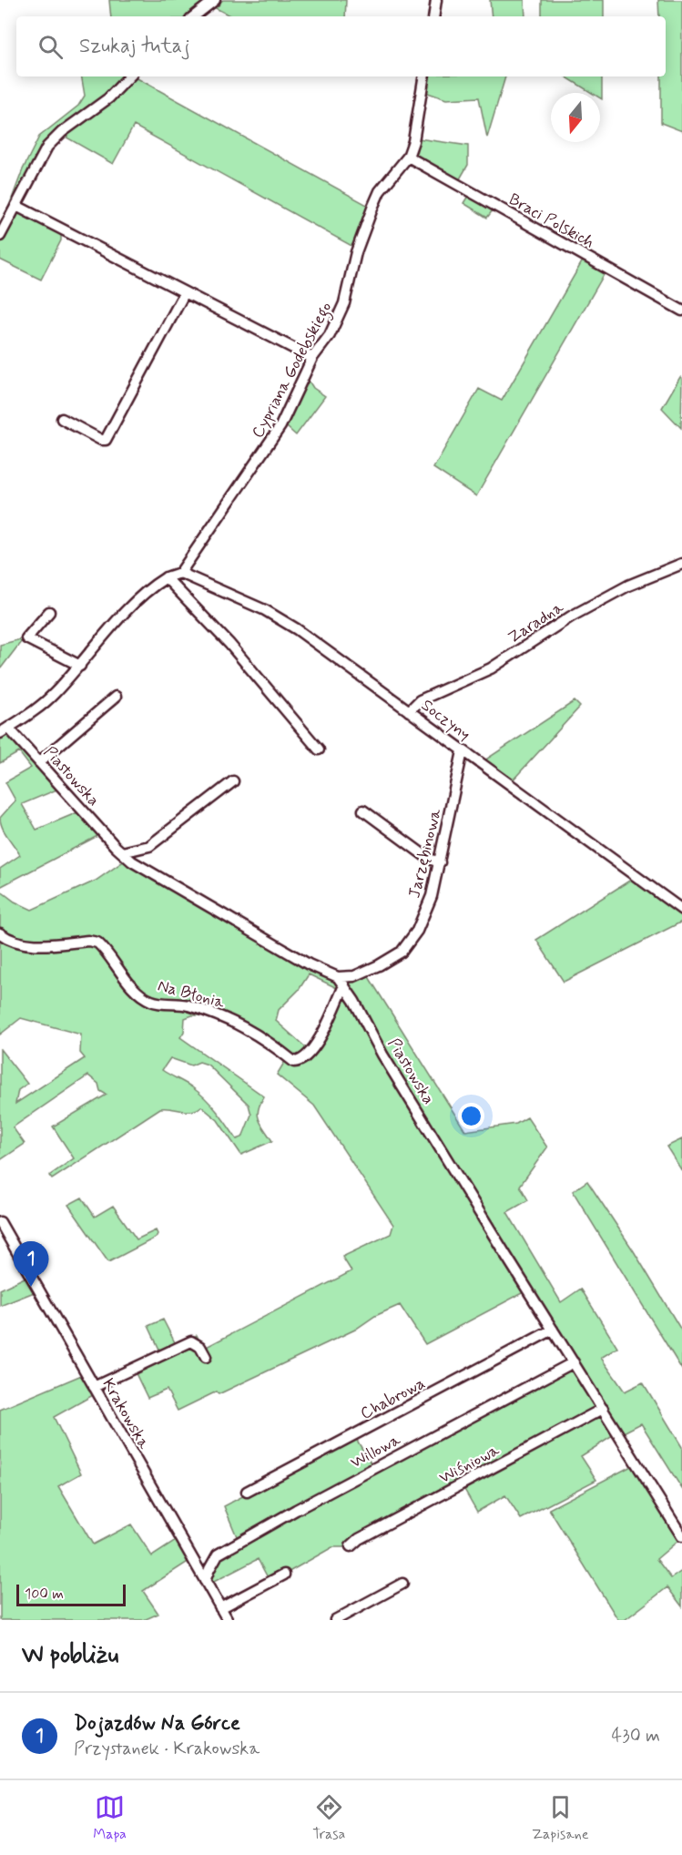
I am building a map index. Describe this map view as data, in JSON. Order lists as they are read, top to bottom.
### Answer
{
  "streets": {
    "street": [
      "Braci Polskich",
      "Cypriana Godebskiego",
      "Zaradna",
      "Soczyny",
      "Piastowska",
      "Jarzębinowa",
      "Na Błonia",
      "Chabrowa",
      "Krakowska",
      "Willowa",
      "Wiśniowa"
    ]
  },
  "crossings": [
    ["Braci Polskich", "Cypriana Godebskiego"],
    ["Cypriana Godebskiego", "Soczyny"],
    ["Zaradna", "Soczyny"],
    ["Soczyny", "Jarzębinowa"],
    ["Piastowska", "Jarzębinowa"],
    ["Piastowska", "Na Błonia"],
    ["Piastowska", "Chabrowa"],
    ["Piastowska", "Willowa"],
    ["Piastowska", "Wiśniowa"],
    ["Krakowska", "Willowa"]
  ],
  "scale_bar": "100 m",
  "north": "bottom",
  "page": {
    "search": "Szukaj tutaj",
    "pins": "1",
    "scale": "100 m",
    "heading": "W pobliżu",
    "list": [
      {
        "mark": "1",
        "name": "Dojazdów Na Górce",
        "note": "Przystanek · Krakowska",
        "value": "430 m"
      }
    ],
    "nav": ["Mapa", "Trasa", "Zapisane"]
  }
}
